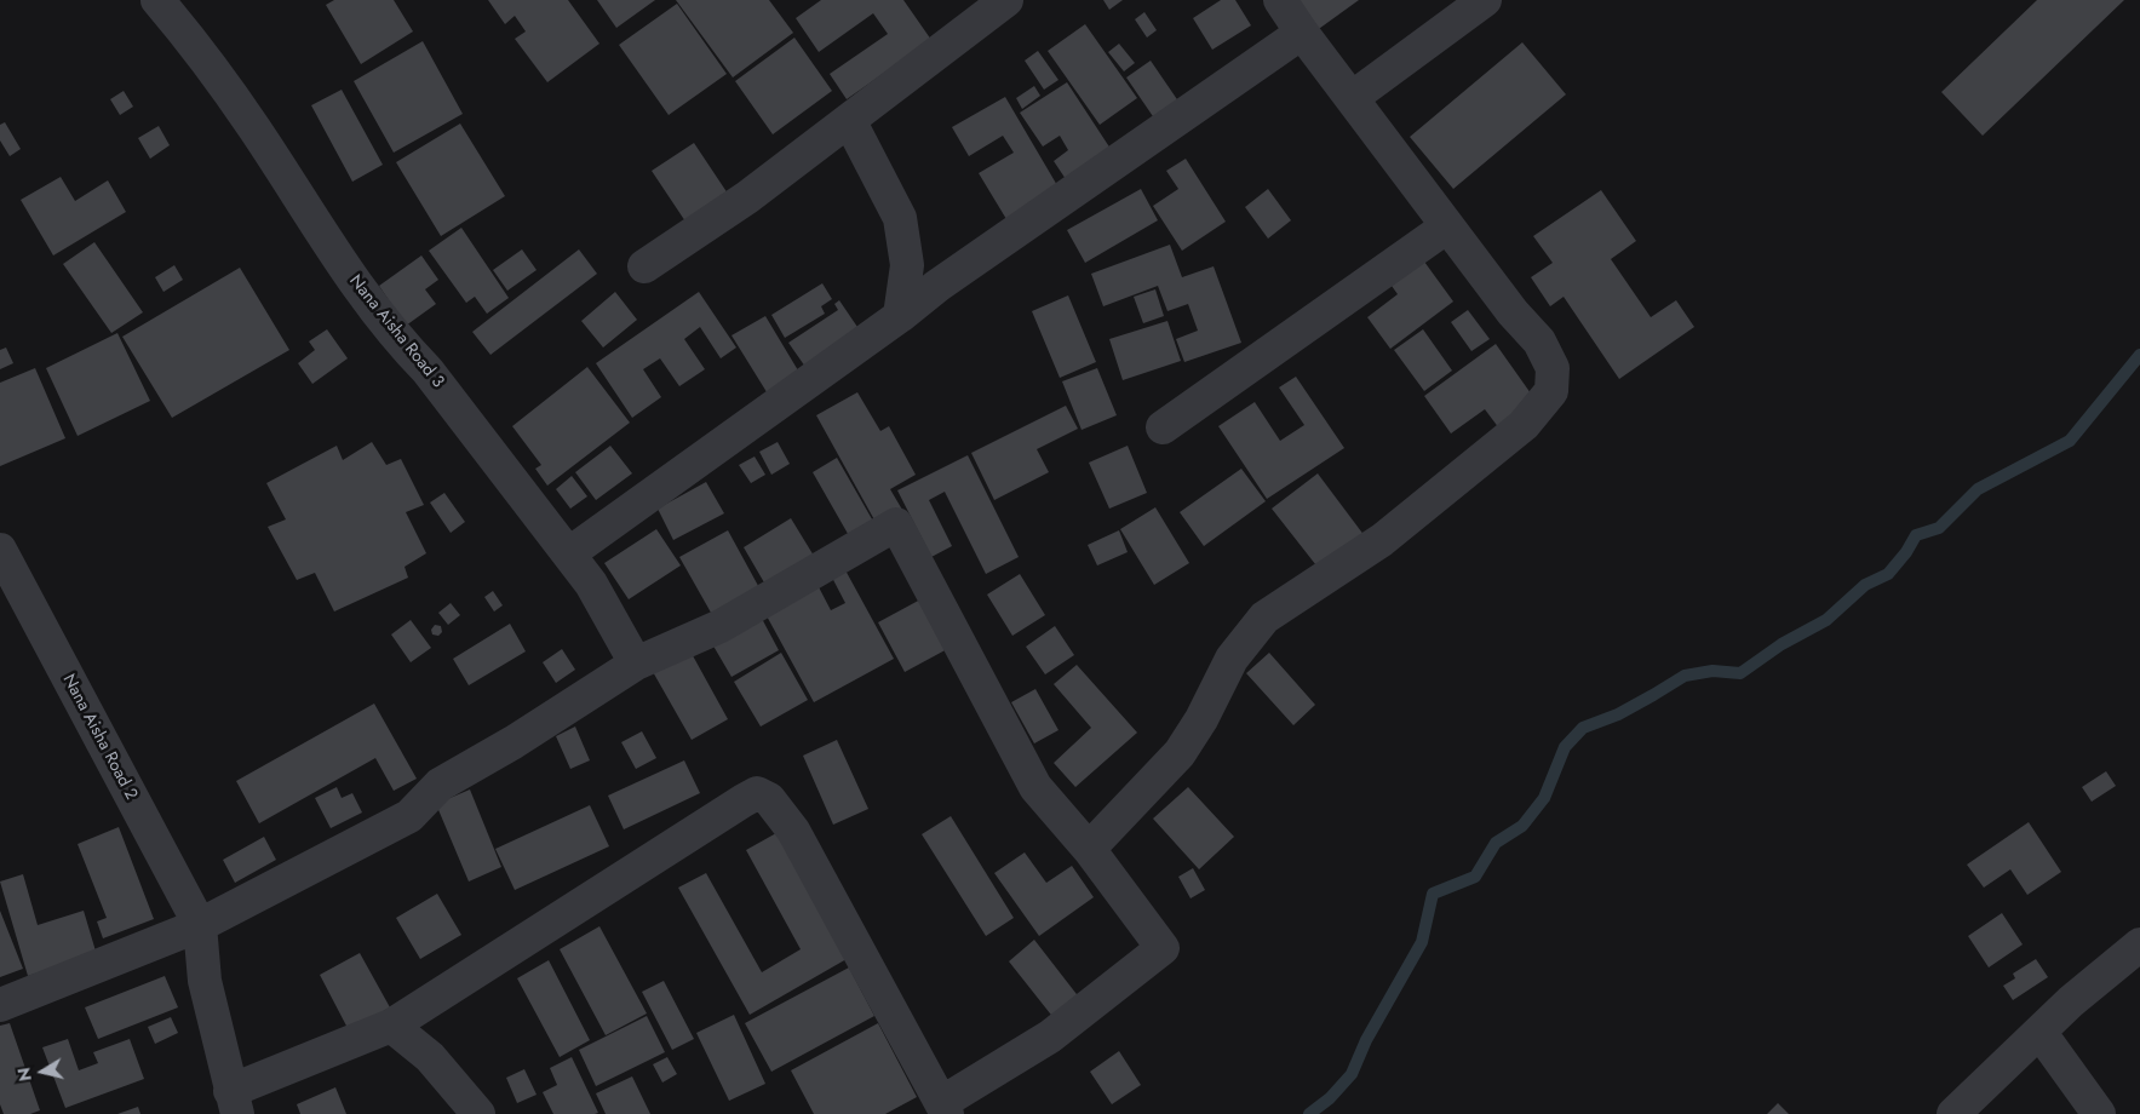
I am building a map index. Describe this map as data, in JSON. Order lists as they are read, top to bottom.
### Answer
{
  "streets": {
    "street": ["Nana Aisha Road 3", "Nana Aisha Road 2"]
  },
  "north": "left"
}
